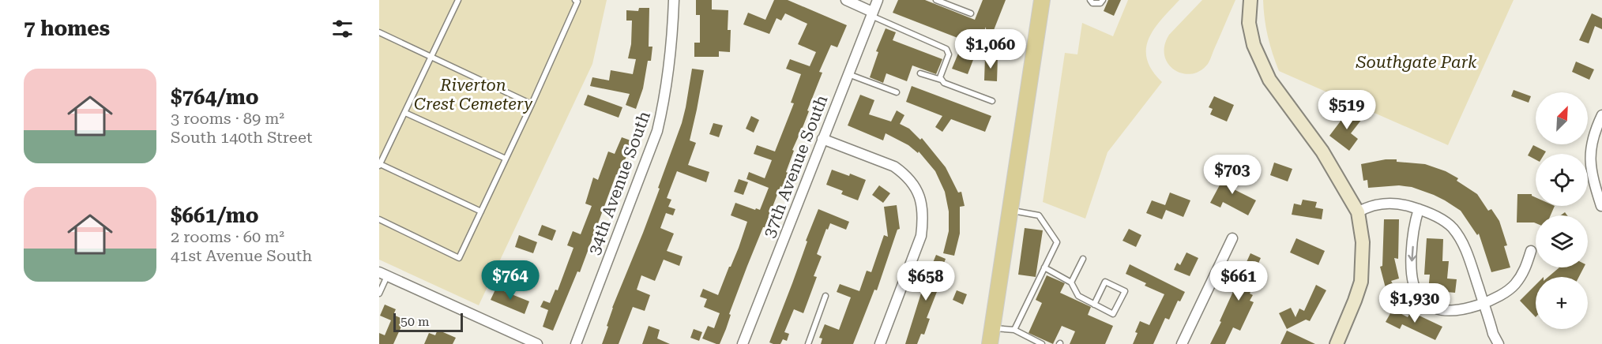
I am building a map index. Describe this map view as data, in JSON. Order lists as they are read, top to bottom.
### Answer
{
  "streets": {
    "street": ["37th Avenue South", "34th Avenue South"]
  },
  "parks": ["Southgate Park", "Riverton Crest Cemetery"],
  "scale_bar": "50 m",
  "north": "top right",
  "page": {
    "heading": "7 homes",
    "price": [
      "$1,060",
      "$519",
      "$703",
      "$764",
      "$658",
      "$661",
      "$1,930"
    ],
    "list": [
      {
        "name": "$764/mo",
        "note": "3 rooms · 89 m² · South 140th Street"
      },
      {
        "name": "$661/mo",
        "note": "2 rooms · 60 m² · 41st Avenue South"
      }
    ],
    "map_buttons": "+",
    "scale": "50 m"
  }
}
